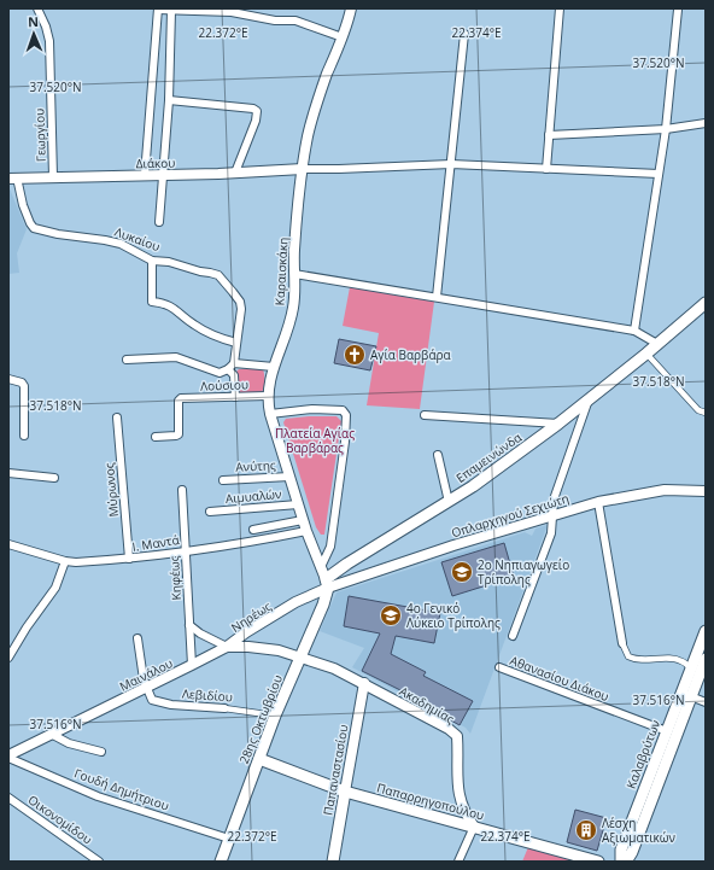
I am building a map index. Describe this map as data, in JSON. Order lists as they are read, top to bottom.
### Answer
{
  "streets": {
    "main road": [
      "Επαμεινώνδα",
      "28ης Οκτωβρίου",
      "Καλαβρύτων",
      "Παπαναστασίου",
      "Παπαρρηγοπούλου"
    ],
    "street": [
      "Γεωργίου",
      "Διάκου",
      "Λυκαίου",
      "Καραισκάκη",
      "Λούσιου",
      "Ανύτης",
      "Μύρωνος",
      "Αιμυαλών",
      "Οπλαρχηγού Σεχιώτη",
      "Ι. Μαντά",
      "Κηφέως",
      "Νηρέως",
      "Μαινάλου",
      "Αθανασίου Διάκου",
      "Λεβιδίου",
      "Ακαδημίας",
      "Γουδή Δημήτριου",
      "Οικονομίδου"
    ]
  },
  "crossings": [
    ["Γεωργίου", "Διάκου"],
    ["Διάκου", "Λυκαίου"],
    ["Διάκου", "Καραισκάκη"],
    ["Καραισκάκη", "Λούσιου"],
    ["Καραισκάκη", "Επαμεινώνδα"],
    ["Καραισκάκη", "Ανύτης"],
    ["Καραισκάκη", "Αιμυαλών"],
    ["Καραισκάκη", "Οπλαρχηγού Σεχιώτη"],
    ["Καραισκάκη", "Ι. Μαντά"],
    ["Καραισκάκη", "Νηρέως"],
    ["Καραισκάκη", "28ης Οκτωβρίου"],
    ["Επαμεινώνδα", "Οπλαρχηγού Σεχιώτη"],
    ["Επαμεινώνδα", "Νηρέως"],
    ["Επαμεινώνδα", "28ης Οκτωβρίου"],
    ["Μύρωνος", "Ι. Μαντά"],
    ["Οπλαρχηγού Σεχιώτη", "Νηρέως"],
    ["Οπλαρχηγού Σεχιώτη", "28ης Οκτωβρίου"],
    ["Ι. Μαντά", "Κηφέως"],
    ["Κηφέως", "Νηρέως"],
    ["Κηφέως", "Μαινάλου"],
    ["Νηρέως", "Μαινάλου"],
    ["Νηρέως", "28ης Οκτωβρίου"],
    ["Μαινάλου", "Λεβιδίου"],
    ["Μαινάλου", "Ακαδημίας"],
    ["Μαινάλου", "28ης Οκτωβρίου"],
    ["Μαινάλου", "Γουδή Δημήτριου"],
    ["Αθανασίου Διάκου", "Καλαβρύτων"],
    ["Λεβιδίου", "28ης Οκτωβρίου"],
    ["Ακαδημίας", "28ης Οκτωβρίου"],
    ["Ακαδημίας", "Παπαναστασίου"],
    ["Ακαδημίας", "Παπαρρηγοπούλου"],
    ["28ης Οκτωβρίου", "Γουδή Δημήτριου"],
    ["28ης Οκτωβρίου", "Παπαρρηγοπούλου"],
    ["Παπαναστασίου", "Παπαρρηγοπούλου"]
  ],
  "parks": ["Πλατεία Αγίας Βαρβάρας"],
  "places": {
    "church": ["Αγία Βαρβάρα"],
    "school or university": ["2ο Νηπιαγωγείο Τρίπολης", "4ο Γενικό Λύκειο Τρίπολης"],
    "building": ["Λέσχη Αξιωματικών"]
  },
  "north": "top",
  "coordinates": [
    "22.372°E",
    "22.374°E",
    "37.520°N",
    "37.518°N",
    "37.516°N"
  ]
}
